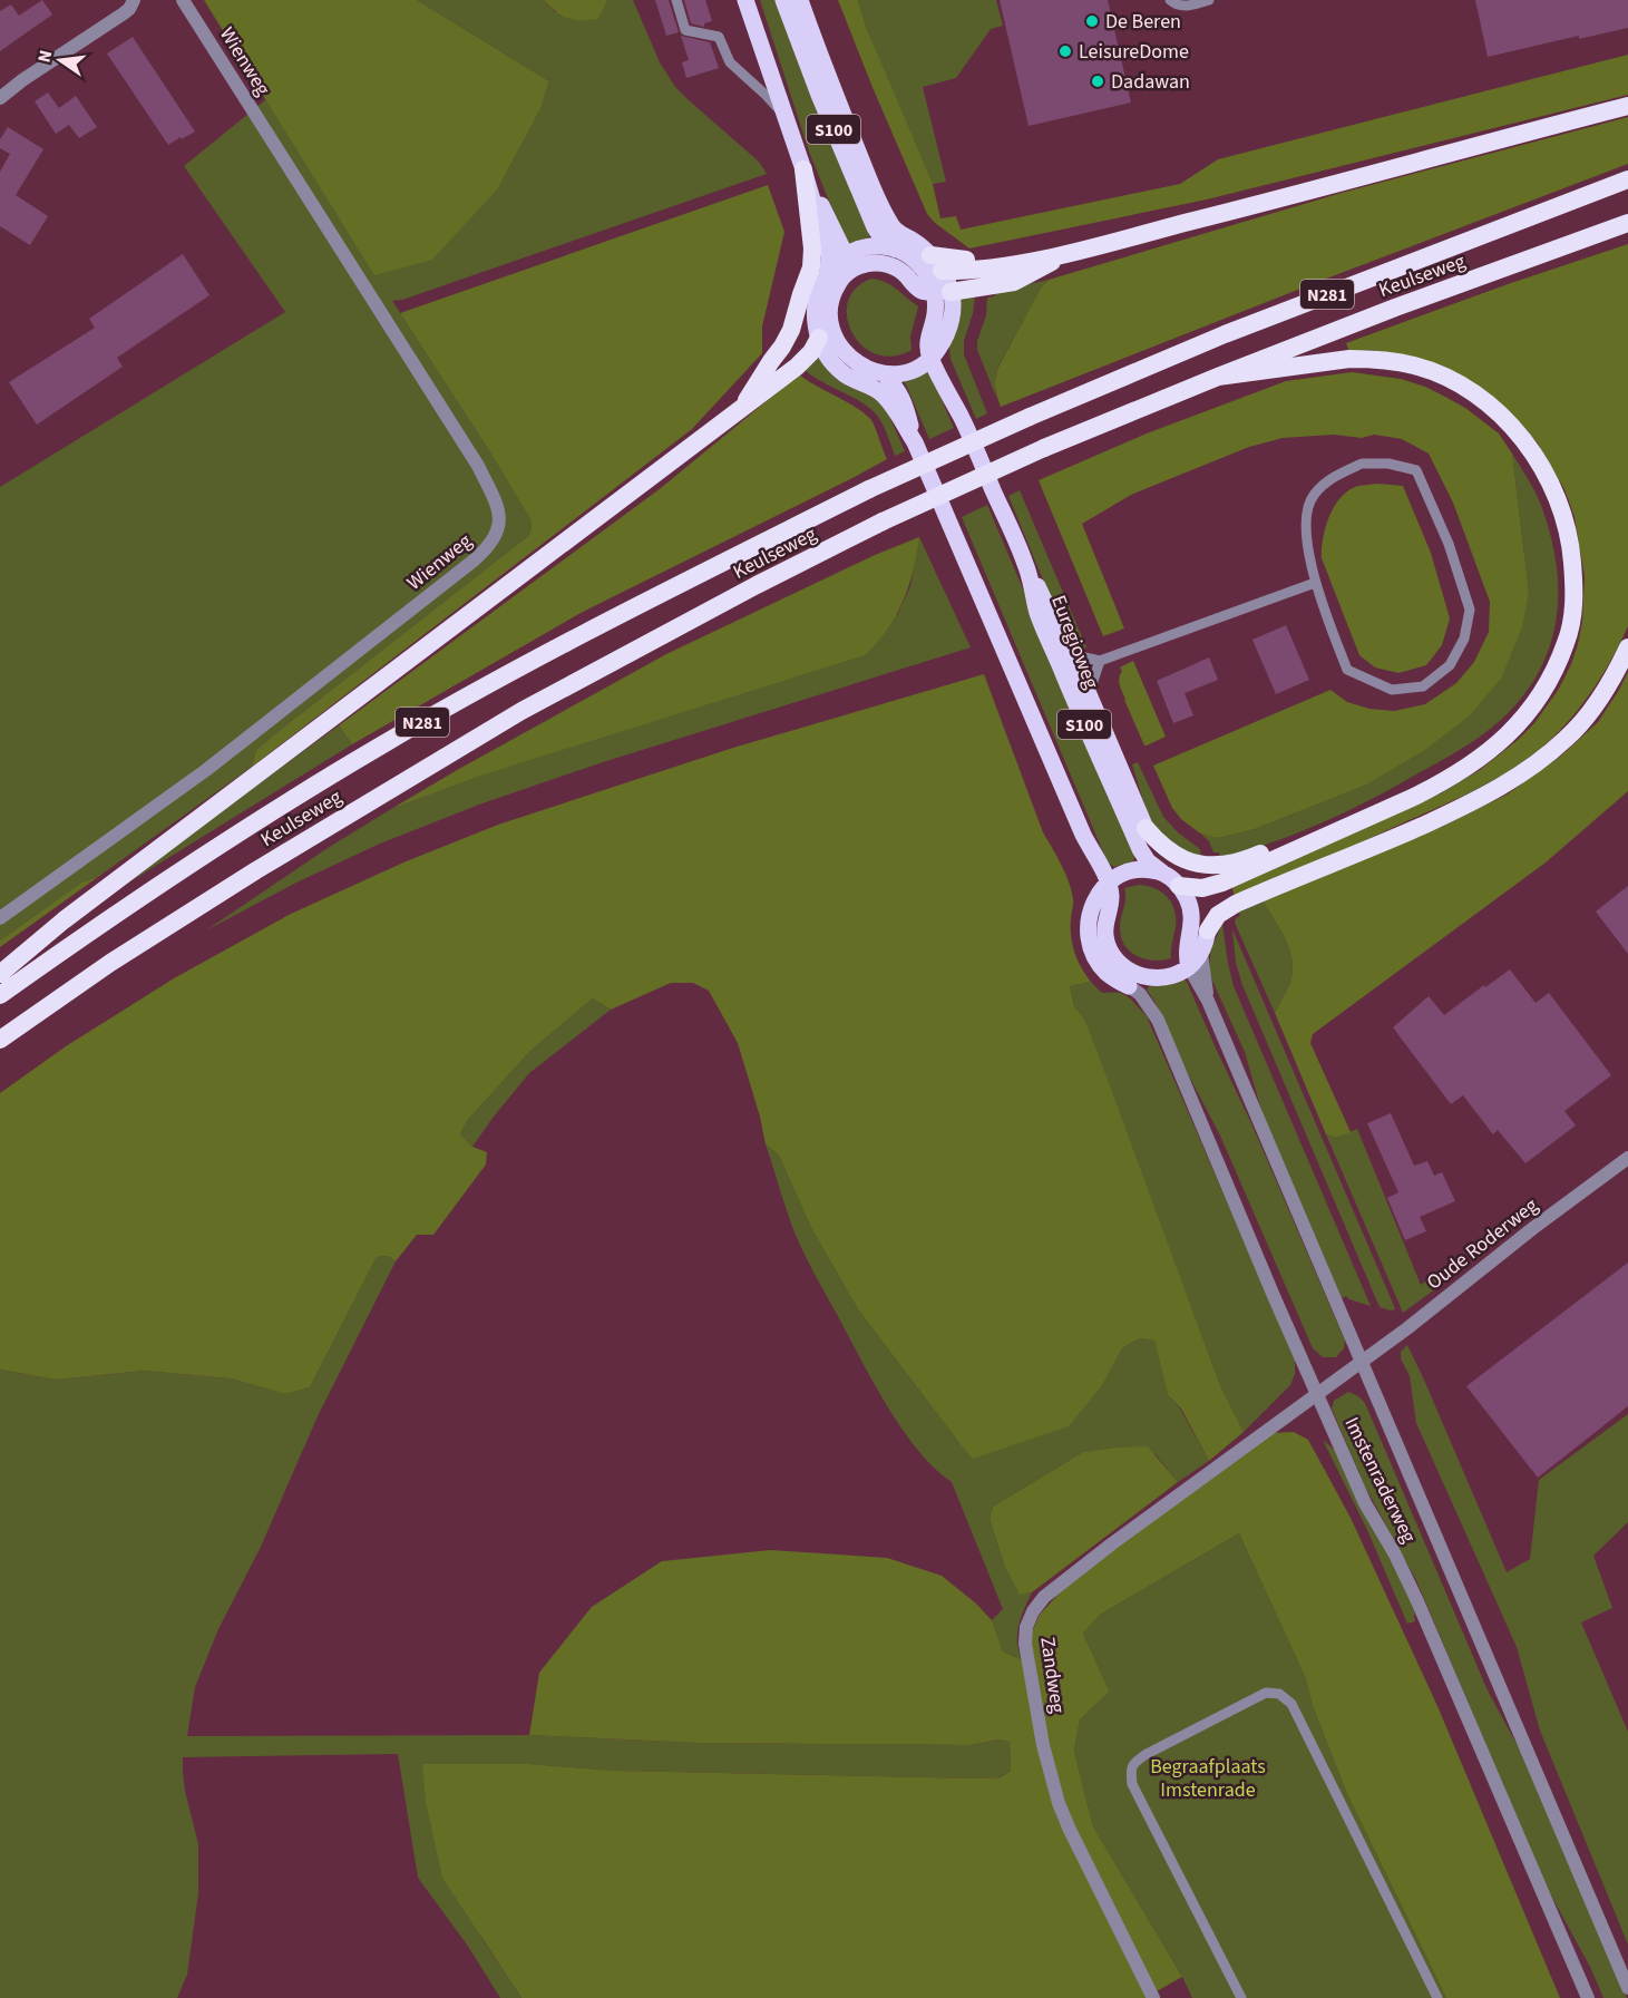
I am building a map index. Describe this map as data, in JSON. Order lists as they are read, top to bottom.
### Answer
{
  "streets": {
    "highway": ["Keulseweg", "N281"],
    "main road": ["S100", "Euregioweg"],
    "street": [
      "Wienweg",
      "Oude Roderweg",
      "Imstenraderweg",
      "Zandweg"
    ]
  },
  "crossings": [
    ["S100", "N281"],
    ["S100", "Euregioweg"],
    ["S100", "Imstenraderweg"],
    ["Keulseweg", "N281"],
    ["N281", "Euregioweg"],
    ["N281", "Imstenraderweg"],
    ["Euregioweg", "Imstenraderweg"],
    ["Oude Roderweg", "Imstenraderweg"],
    ["Oude Roderweg", "Zandweg"],
    ["Imstenraderweg", "Zandweg"]
  ],
  "parks": ["Begraafplaats Imstenrade"],
  "places": ["De Beren", "LeisureDome", "Dadawan"],
  "north": "left"
}
